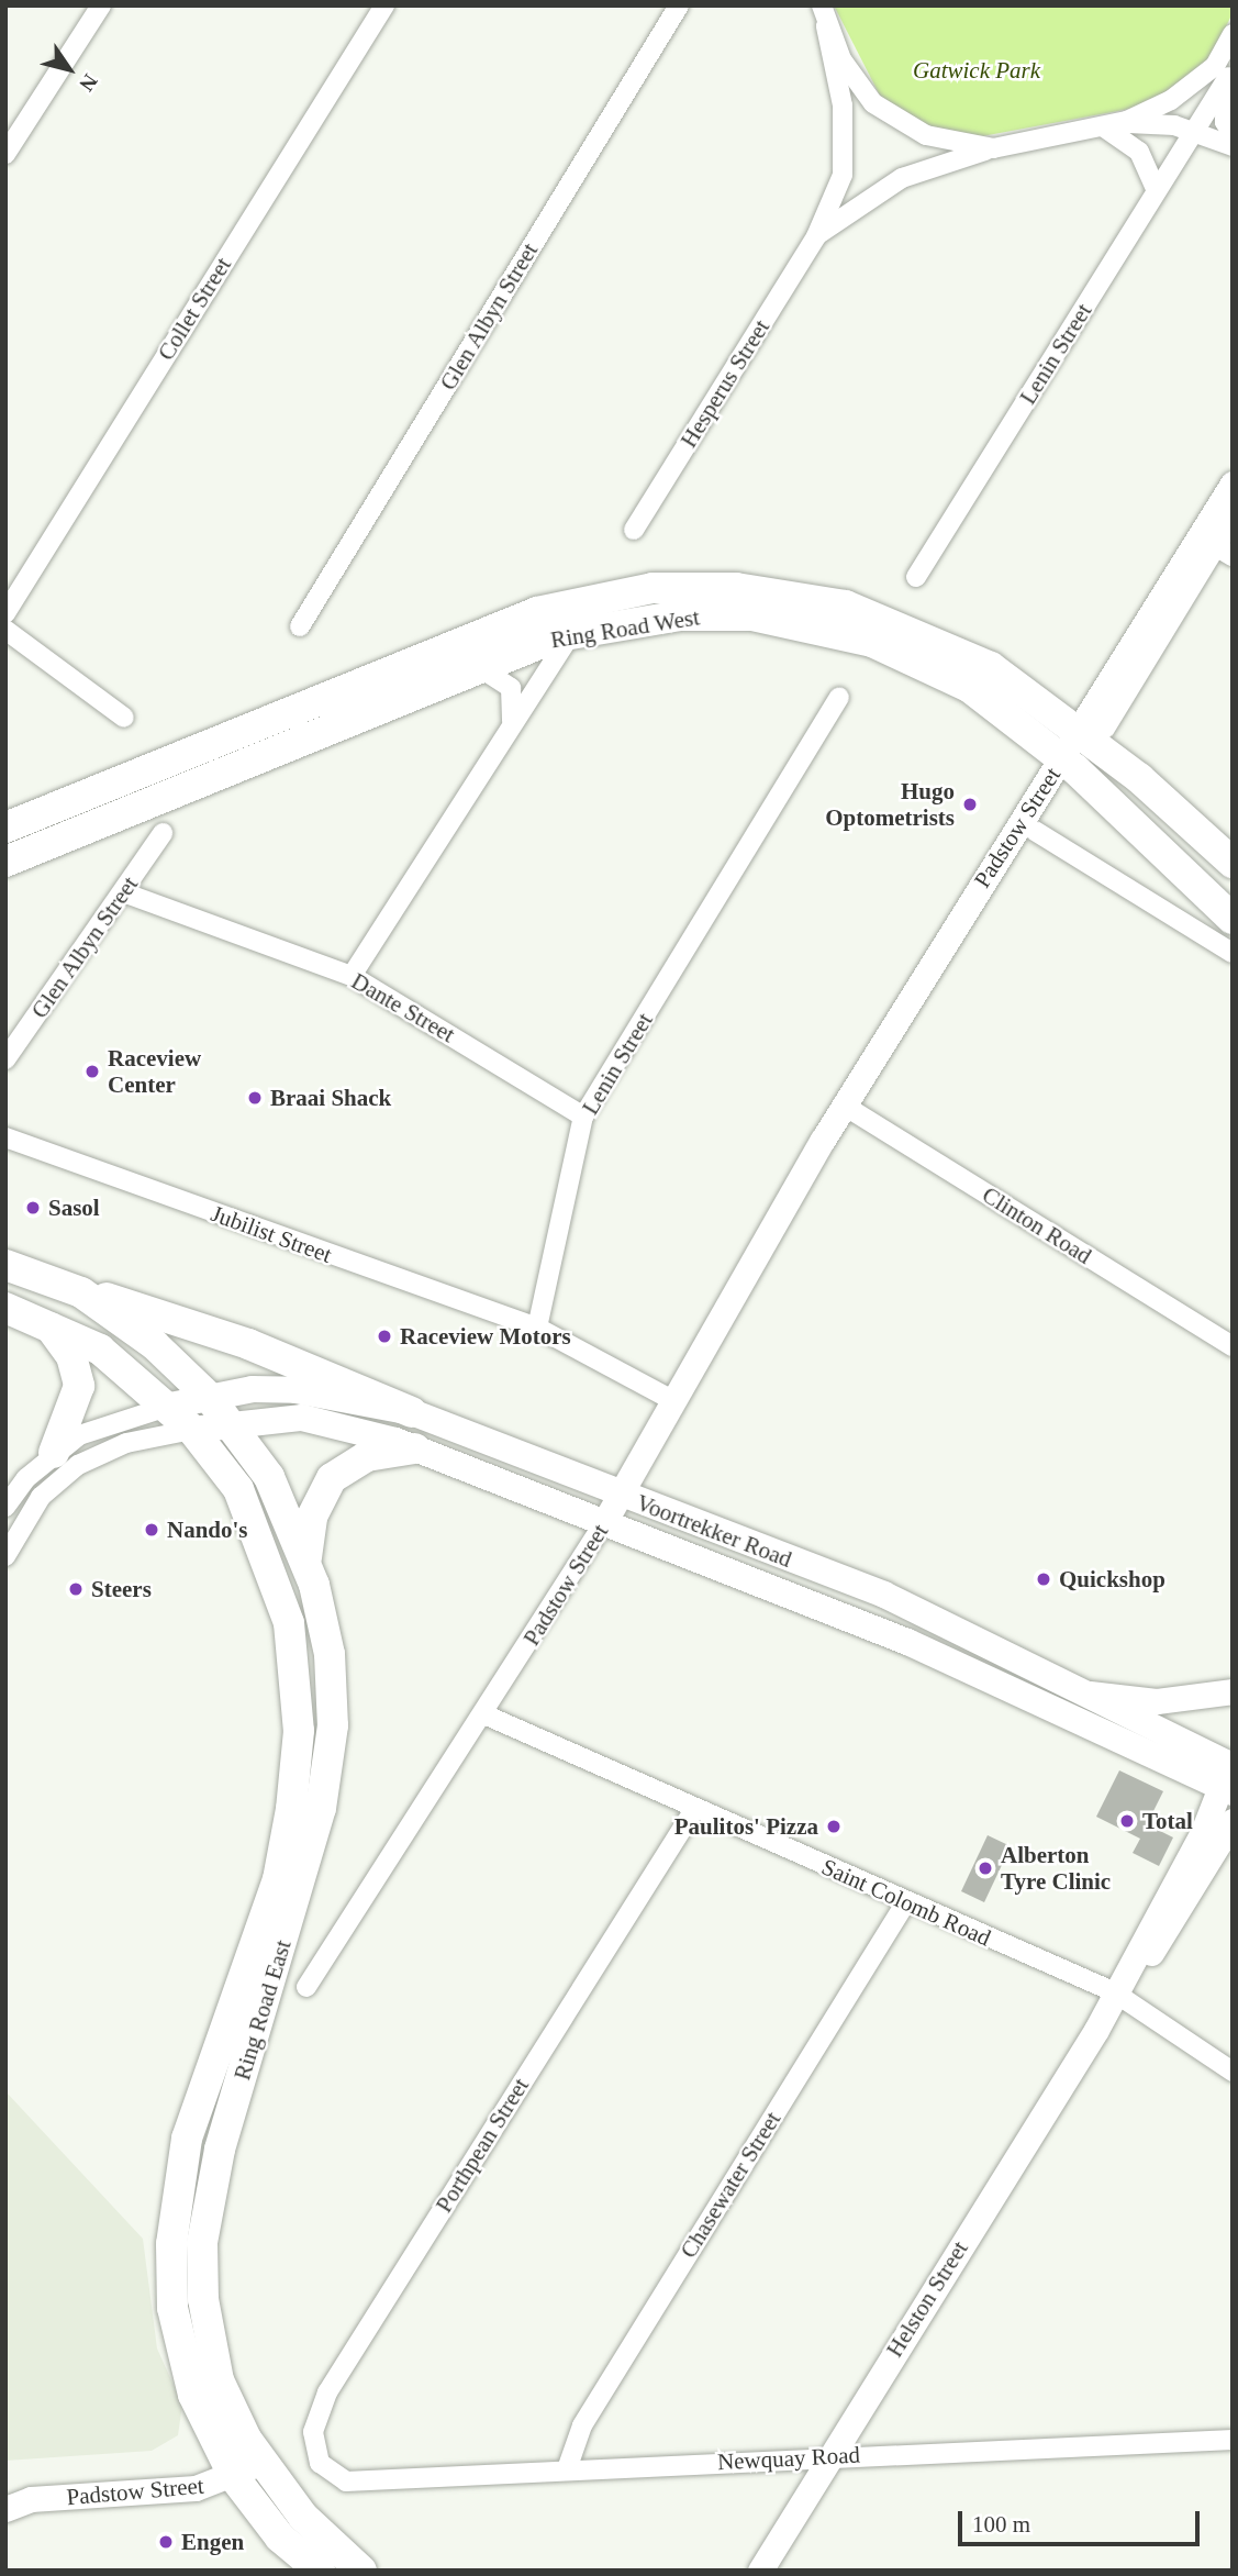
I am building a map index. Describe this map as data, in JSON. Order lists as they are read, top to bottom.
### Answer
{
  "streets": {
    "main road": ["Ring Road West", "Voortrekker Road", "Ring Road East"],
    "street": [
      "Collet Street",
      "Glen Albyn Street",
      "Lenin Street",
      "Hesperus Street",
      "Padstow Street",
      "Dante Street",
      "Clinton Road",
      "Jubilist Street",
      "Saint Colomb Road",
      "Porthpean Street",
      "Chasewater Street",
      "Helston Street",
      "Newquay Road"
    ]
  },
  "crossings": [
    ["Glen Albyn Street", "Dante Street"],
    ["Lenin Street", "Dante Street"],
    ["Lenin Street", "Jubilist Street"],
    ["Ring Road West", "Padstow Street"],
    ["Padstow Street", "Clinton Road"],
    ["Padstow Street", "Voortrekker Road"],
    ["Padstow Street", "Saint Colomb Road"],
    ["Padstow Street", "Ring Road East"],
    ["Voortrekker Road", "Ring Road East"],
    ["Voortrekker Road", "Helston Street"],
    ["Saint Colomb Road", "Porthpean Street"],
    ["Saint Colomb Road", "Chasewater Street"],
    ["Saint Colomb Road", "Helston Street"],
    ["Porthpean Street", "Newquay Road"],
    ["Chasewater Street", "Newquay Road"],
    ["Helston Street", "Newquay Road"]
  ],
  "parks": ["Gatwick Park"],
  "places": [
    "Hugo Optometrists",
    "Raceview Center",
    "Braai Shack",
    "Sasol",
    "Raceview Motors",
    "Nando's",
    "Quickshop",
    "Steers",
    "Total",
    "Paulitos' Pizza",
    "Alberton Tyre Clinic",
    "Engen"
  ],
  "scale_bar": "100 m",
  "north": "bottom right"
}
